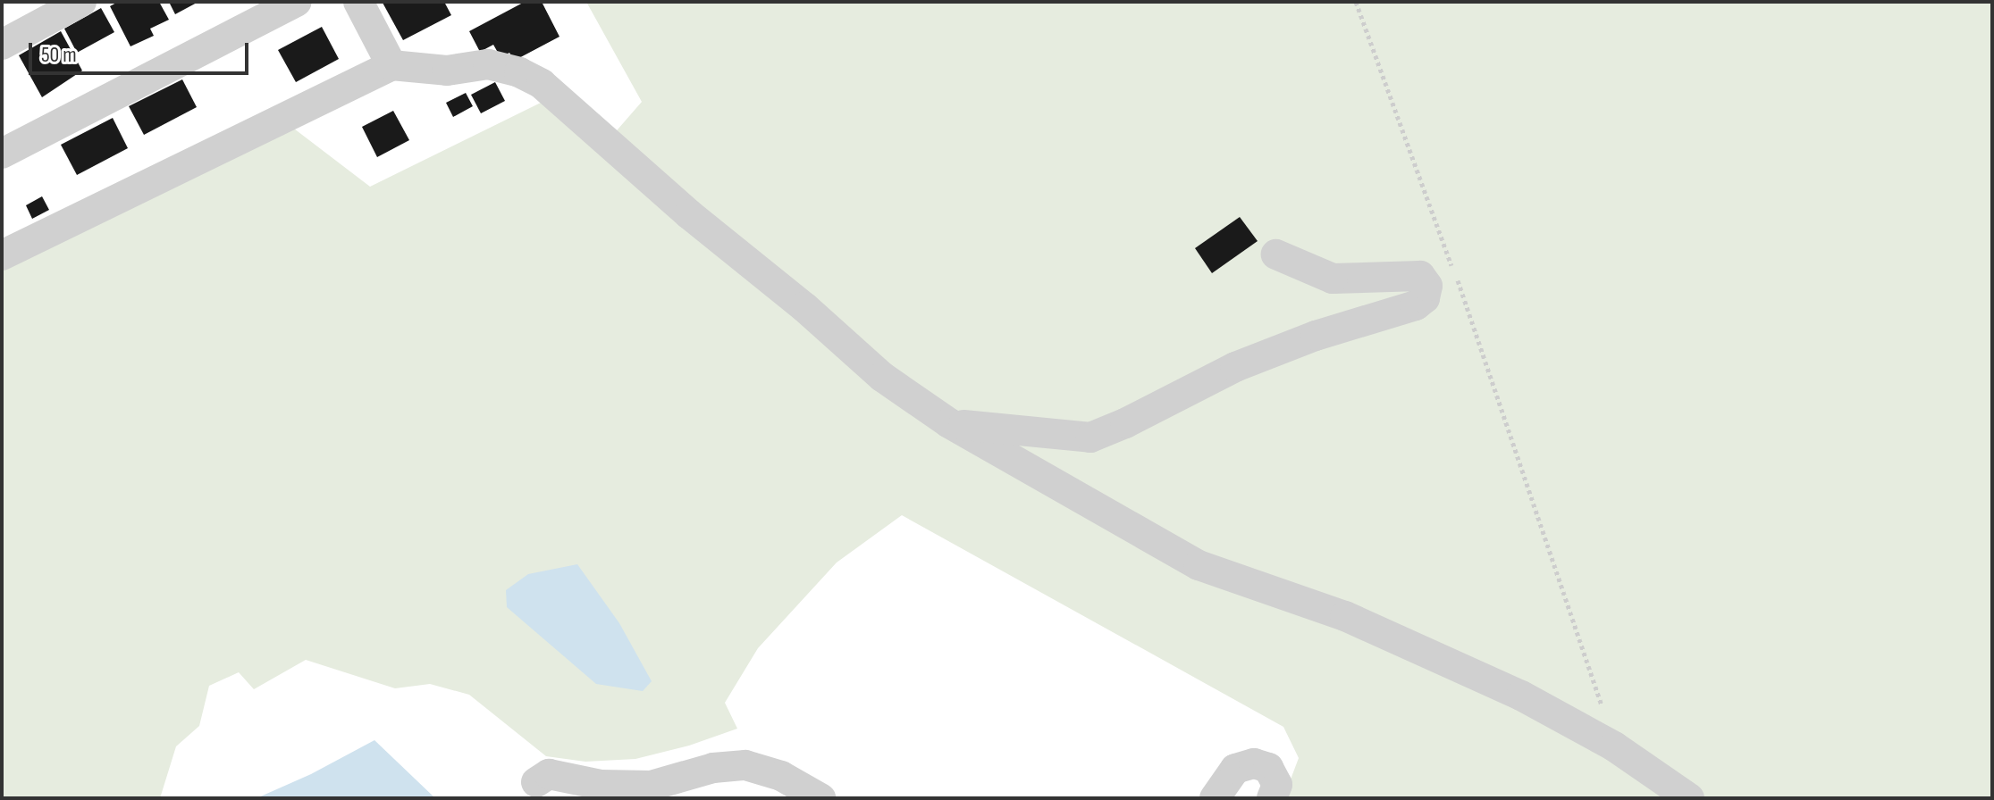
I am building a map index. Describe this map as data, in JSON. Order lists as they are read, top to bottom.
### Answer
{
  "scale_bar": "50 m"
}
